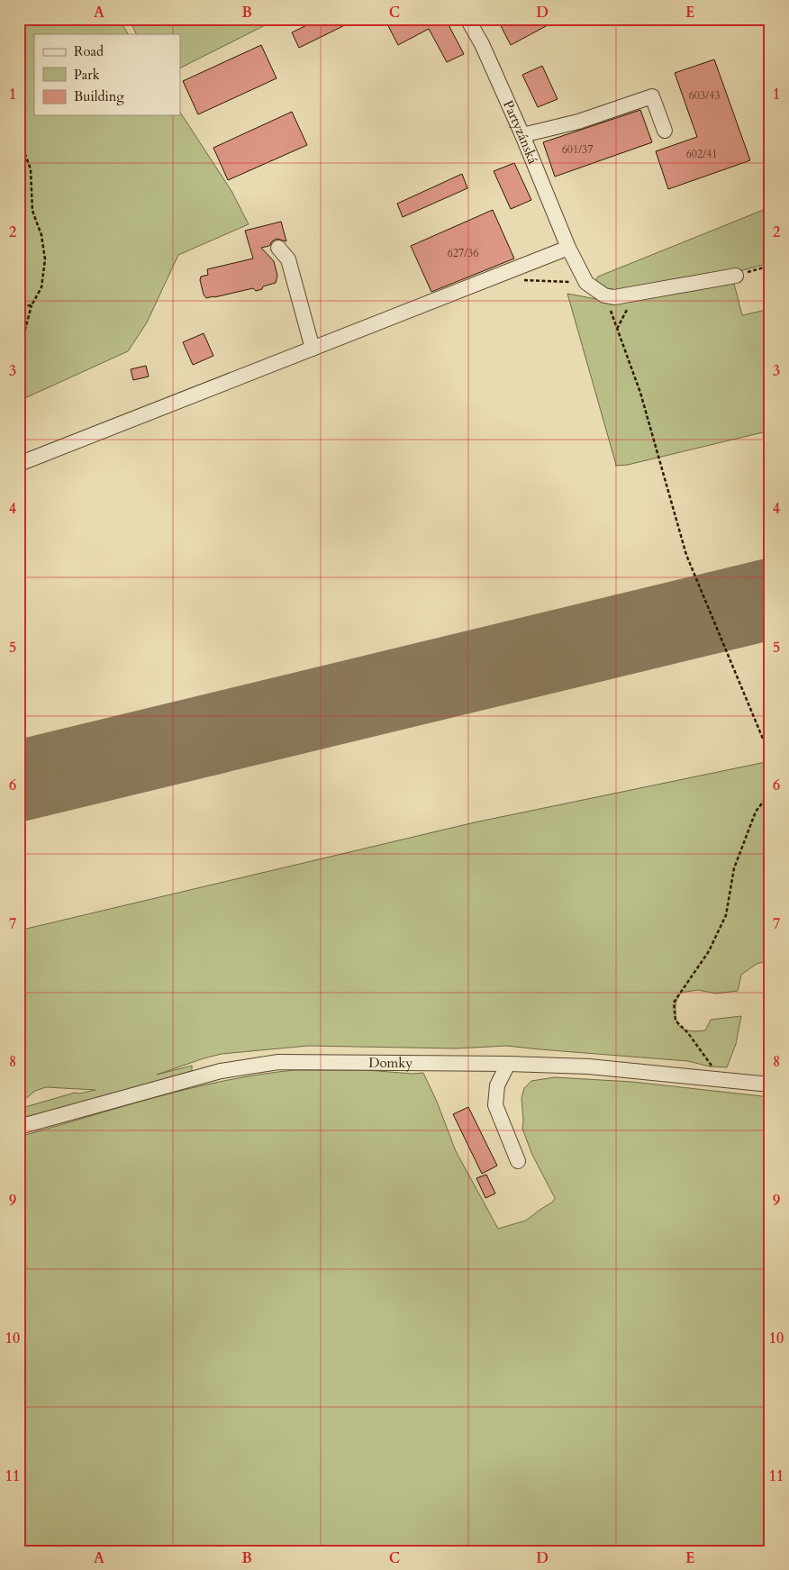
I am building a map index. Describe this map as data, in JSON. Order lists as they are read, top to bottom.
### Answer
{
  "streets": {
    "street": ["Partyzánská", "Domky"]
  },
  "house_numbers": [
    "603/43",
    "601/37",
    "602/41",
    "627/36"
  ],
  "legend": ["Road", "Park", "Building"],
  "grid": {
    "columns": [
      "A",
      "B",
      "C",
      "D",
      "E"
    ],
    "rows": [
      "1",
      "2",
      "3",
      "4",
      "5",
      "6",
      "7",
      "8",
      "9",
      "10",
      "11"
    ]
  }
}
